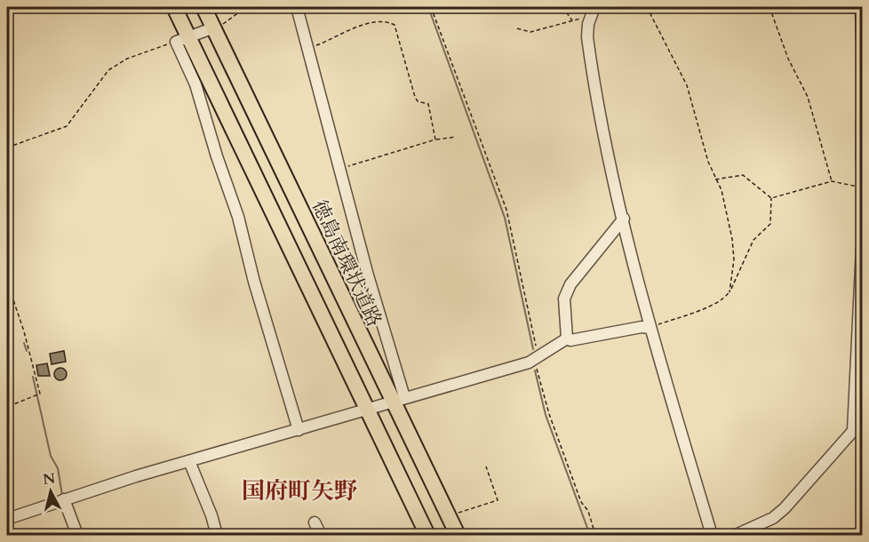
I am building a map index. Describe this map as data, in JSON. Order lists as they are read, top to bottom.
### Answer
{
  "streets": {
    "highway": ["徳島南環状道路"]
  },
  "districts": ["国府町矢野"],
  "north": "top"
}
